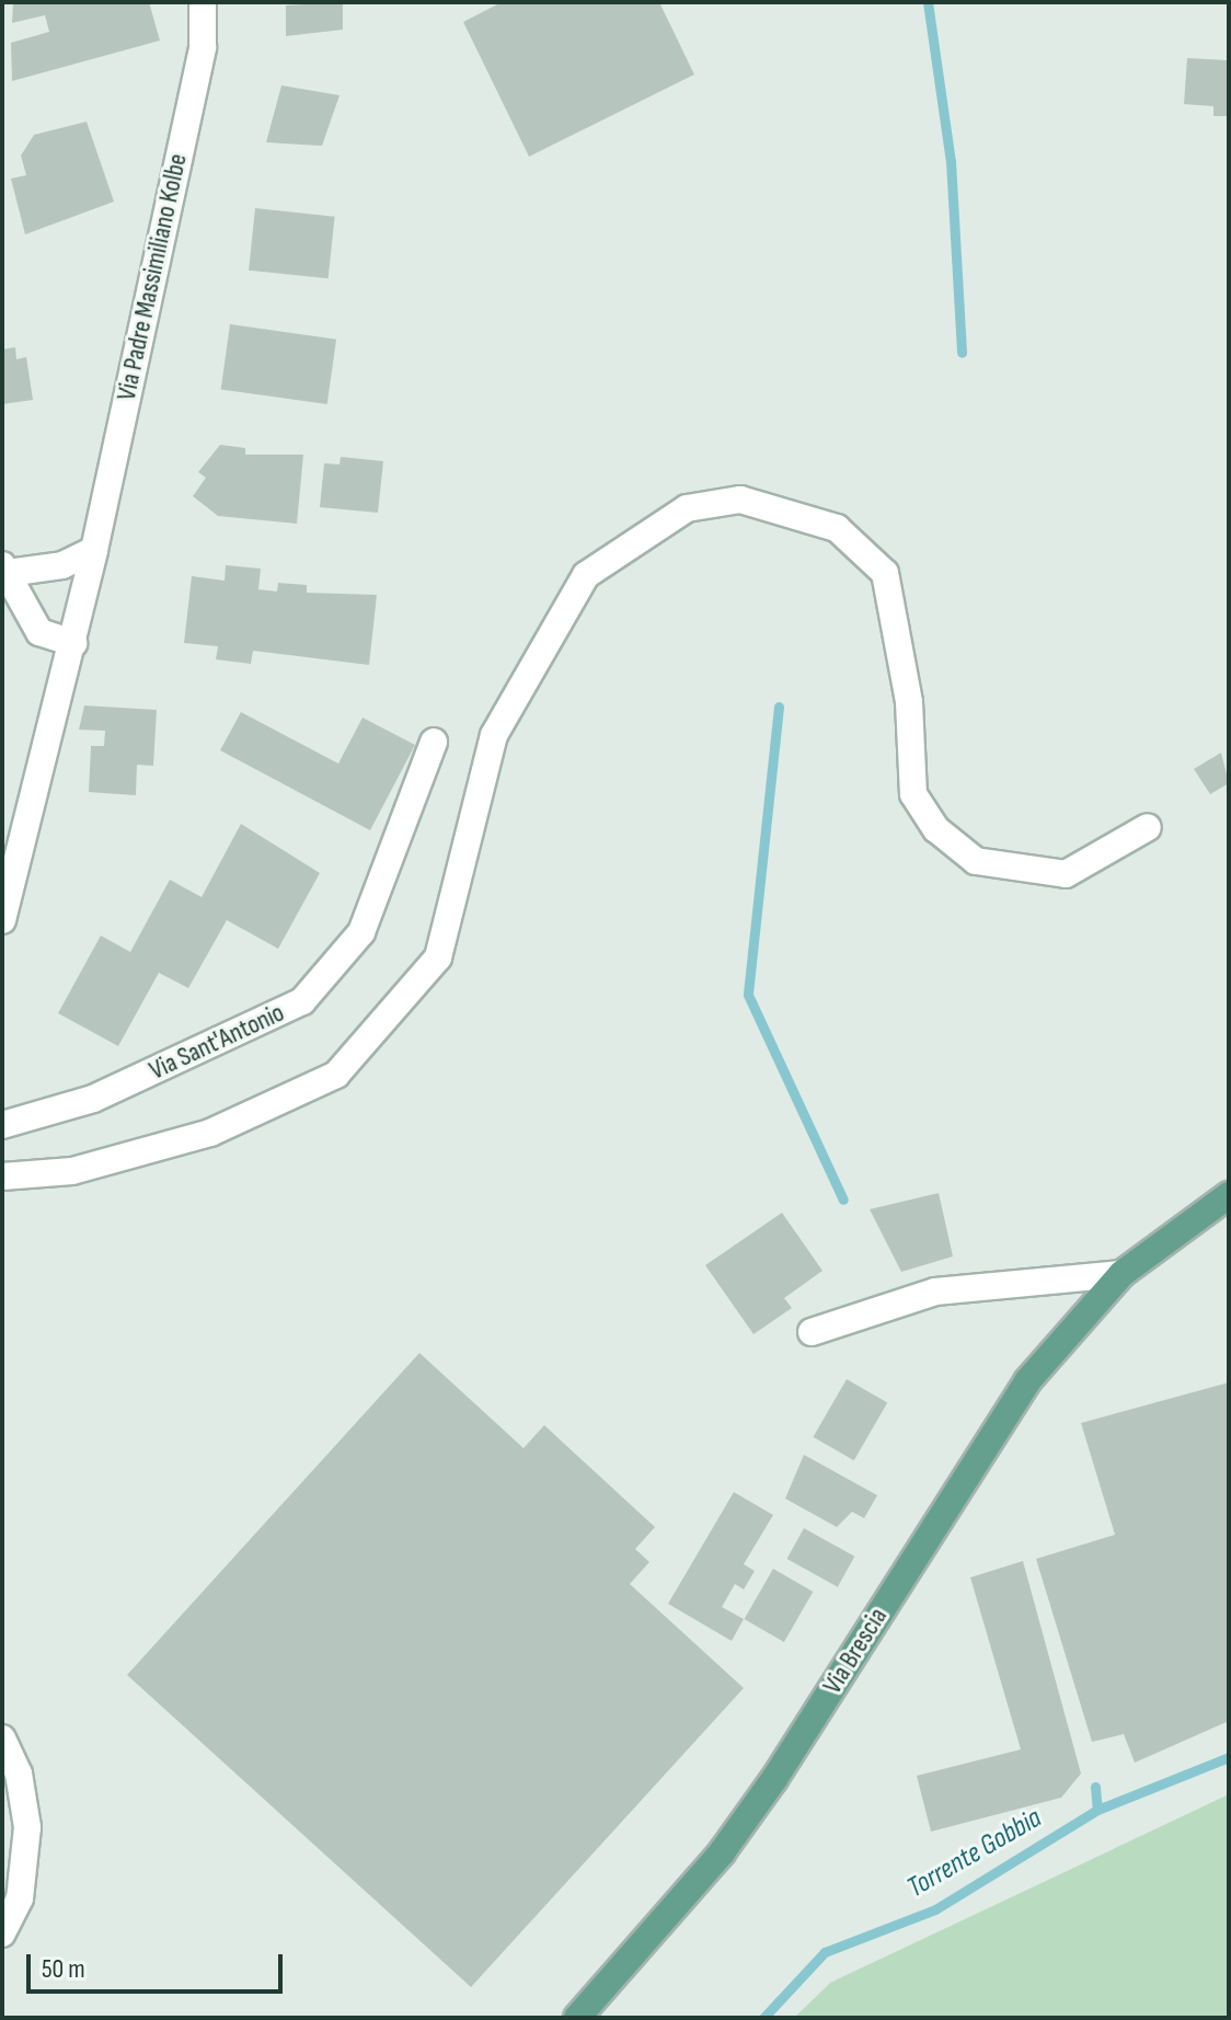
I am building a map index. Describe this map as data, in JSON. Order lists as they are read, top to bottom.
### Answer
{
  "streets": {
    "main road": ["Via Brescia"],
    "street": ["Via Padre Massimiliano Kolbe", "Via Sant'Antonio"]
  },
  "water": ["Torrente Gobbia"],
  "scale_bar": "50 m"
}
